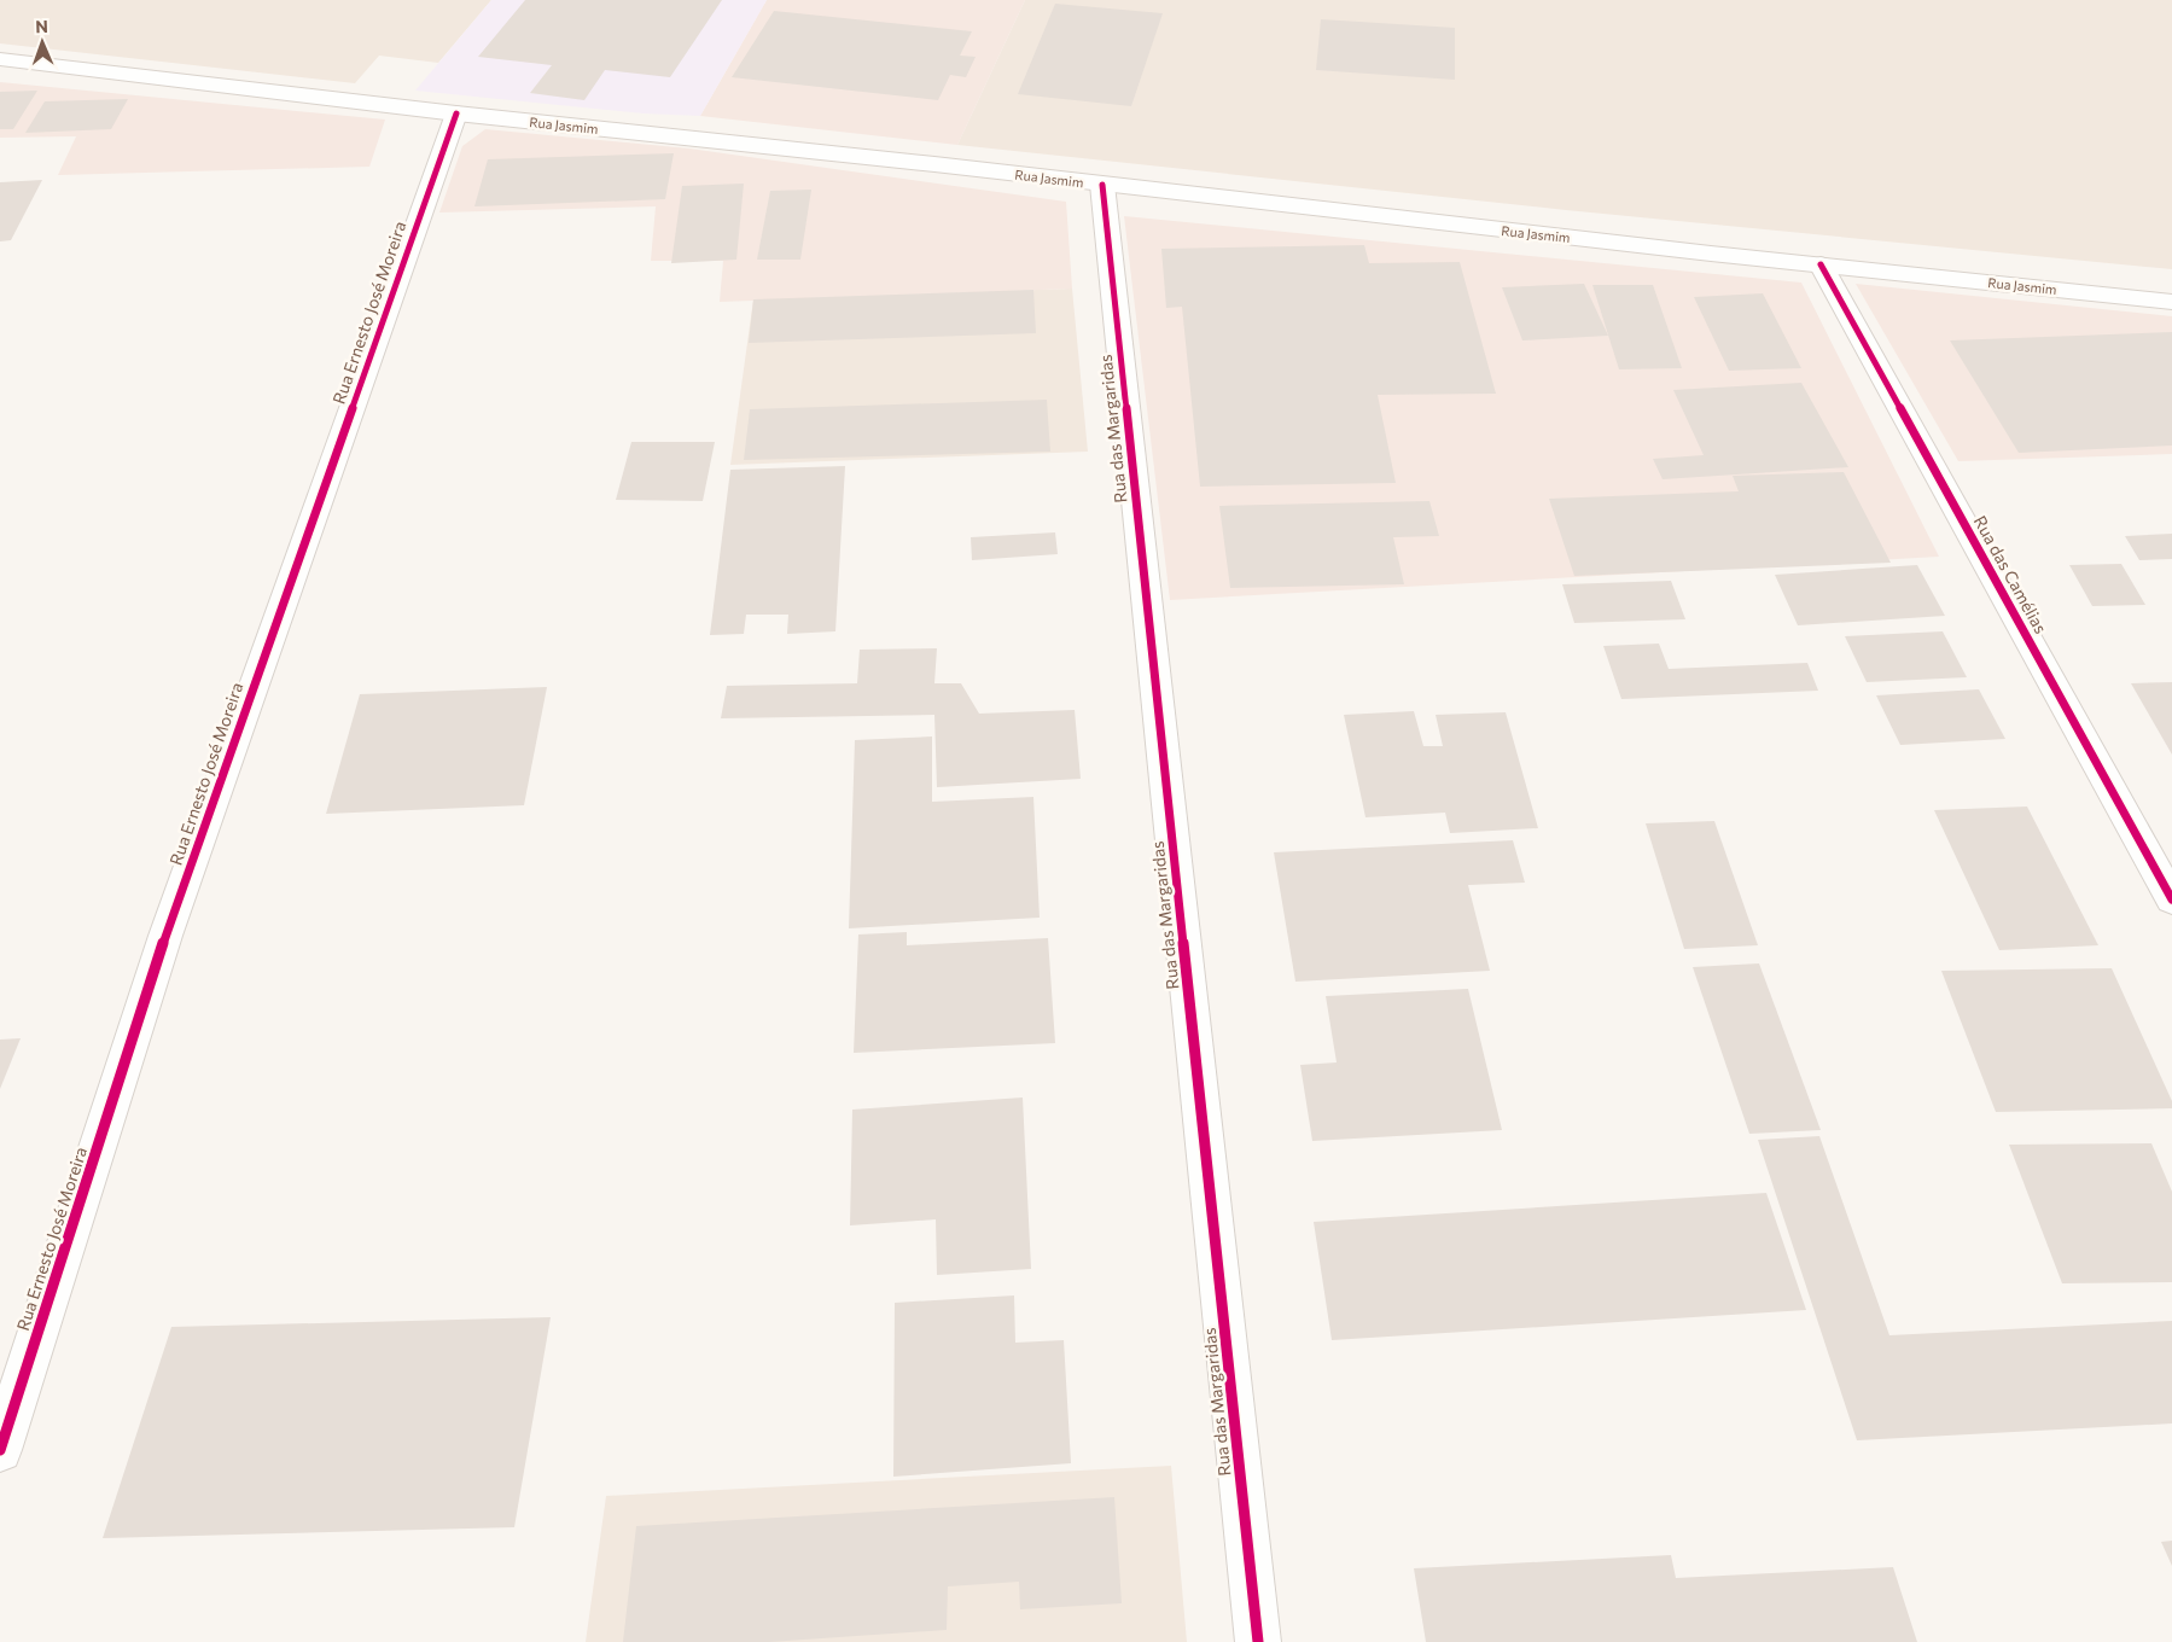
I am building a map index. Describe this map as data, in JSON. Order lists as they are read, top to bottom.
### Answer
{
  "streets": {
    "street": [
      "Rua Jasmim",
      "Rua Ernesto José Moreira",
      "Rua das Margaridas",
      "Rua das Camélias"
    ]
  },
  "crossings": [
    ["Rua Jasmim", "Rua Ernesto José Moreira"],
    ["Rua Jasmim", "Rua das Margaridas"],
    ["Rua Jasmim", "Rua das Camélias"]
  ],
  "north": "top"
}
